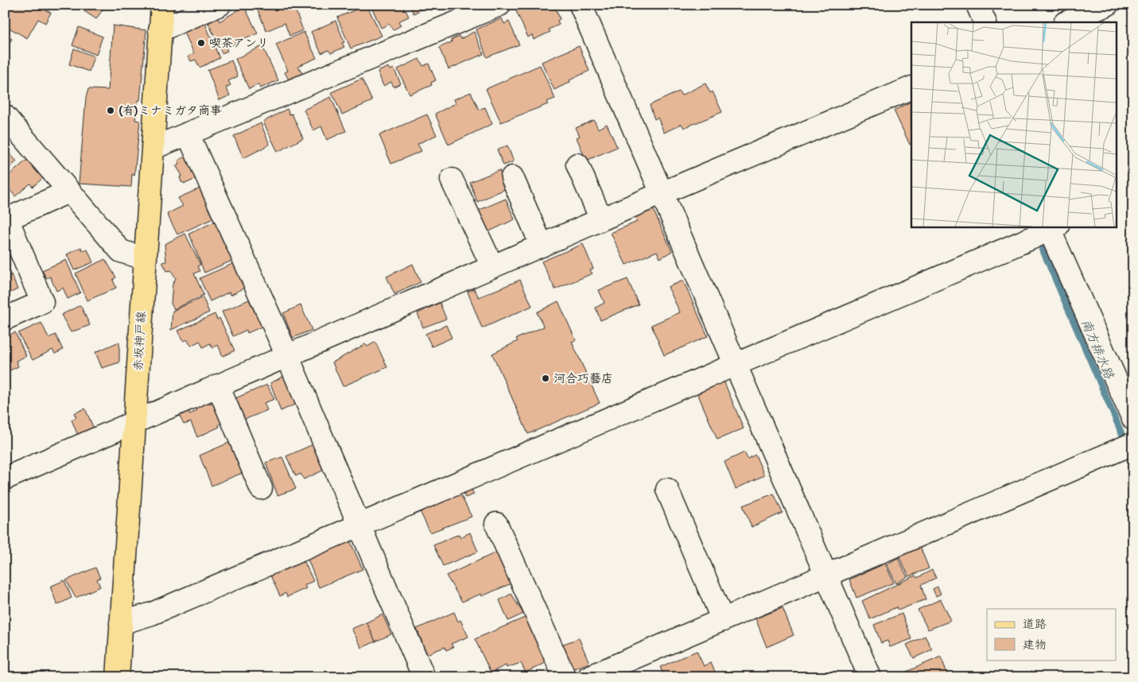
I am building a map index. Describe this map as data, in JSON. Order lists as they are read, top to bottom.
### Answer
{
  "streets": {
    "main road": ["赤坂神戸線"]
  },
  "water": ["南方排水路"],
  "places": ["喫茶アンリ", "(有)ミナミガタ商事", "河合巧藝店"],
  "legend": ["道路", "建物"]
}
